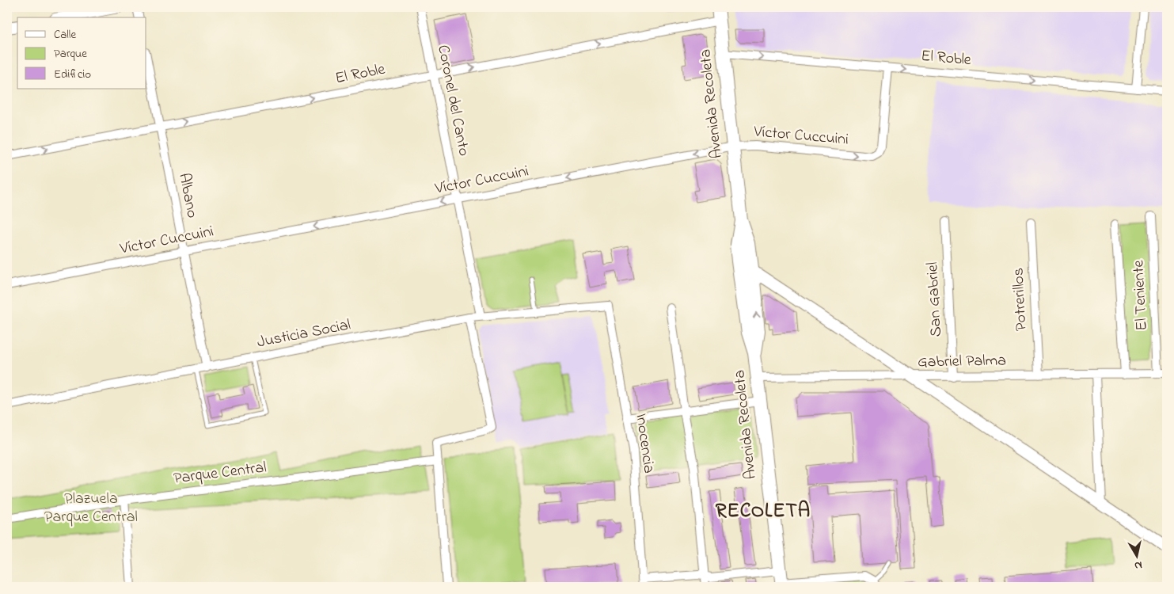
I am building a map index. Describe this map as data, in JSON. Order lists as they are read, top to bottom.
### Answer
{
  "streets": {
    "main road": ["Avenida Recoleta"],
    "street": [
      "El Roble",
      "Coronel del Canto",
      "Víctor Cuccuini",
      "Albano",
      "El Teniente",
      "San Gabriel",
      "Potrerillos",
      "Justicia Social",
      "Gabriel Palma",
      "Inocencia",
      "Parque Central"
    ]
  },
  "crossings": [
    ["El Roble", "Coronel del Canto"],
    ["El Roble", "Avenida Recoleta"],
    ["El Roble", "Víctor Cuccuini"],
    ["El Roble", "Albano"],
    ["Coronel del Canto", "Víctor Cuccuini"],
    ["Coronel del Canto", "Justicia Social"],
    ["Avenida Recoleta", "Víctor Cuccuini"],
    ["Avenida Recoleta", "Gabriel Palma"],
    ["Víctor Cuccuini", "Albano"],
    ["Albano", "Justicia Social"],
    ["El Teniente", "Gabriel Palma"],
    ["San Gabriel", "Gabriel Palma"],
    ["Potrerillos", "Gabriel Palma"],
    ["Justicia Social", "Inocencia"]
  ],
  "one_way": ["El Roble"],
  "districts": ["RECOLETA"],
  "parks": ["Plazuela Parque Central"],
  "legend": ["Calle", "Parque", "Edificio"],
  "north": "bottom"
}
